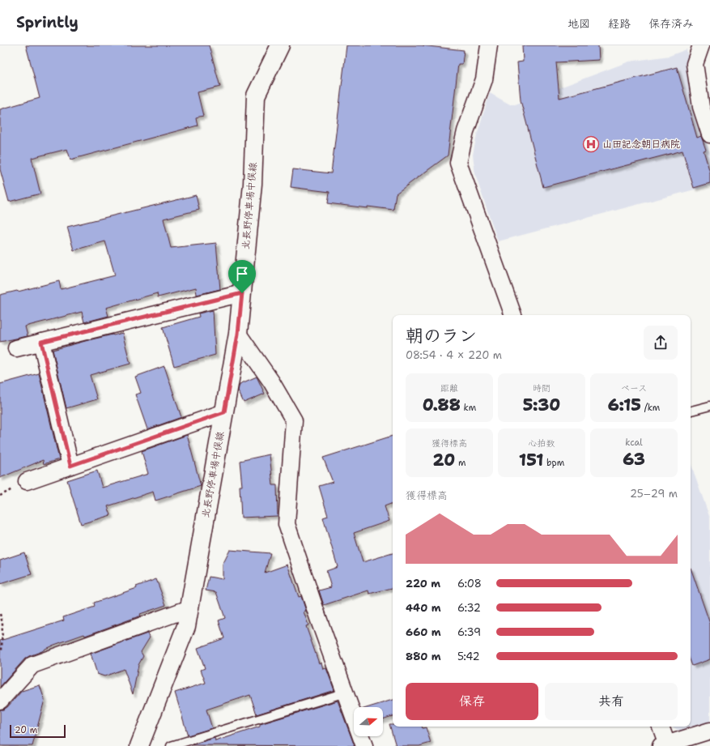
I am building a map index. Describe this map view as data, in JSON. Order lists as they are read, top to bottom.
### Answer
{
  "streets": {
    "main road": ["北長野停車場中俣線"]
  },
  "places": {
    "hospital": ["山田記念朝日病院"]
  },
  "scale_bar": "20 m",
  "north": "right",
  "page": {
    "header": "Sprintly",
    "nav": ["地図", "経路", "保存済み"],
    "heading": ["朝のラン", "08:54 · 4 × 220 m"],
    "stats": [
      ["距離", "0.88 km"],
      ["時間", "5:30"],
      ["ペース", "6:15 /km"],
      ["獲得標高", "20 m"],
      ["心拍数", "151 bpm"],
      ["kcal", "63"]
    ],
    "chart": ["獲得標高", "25–29 m"],
    "list": [
      {
        "name": "220 m",
        "note": "6:08"
      },
      {
        "name": "440 m",
        "note": "6:32"
      },
      {
        "name": "660 m",
        "note": "6:39"
      },
      {
        "name": "880 m",
        "note": "5:42"
      }
    ],
    "buttons": ["保存", "共有"],
    "scale": "20 m"
  }
}
